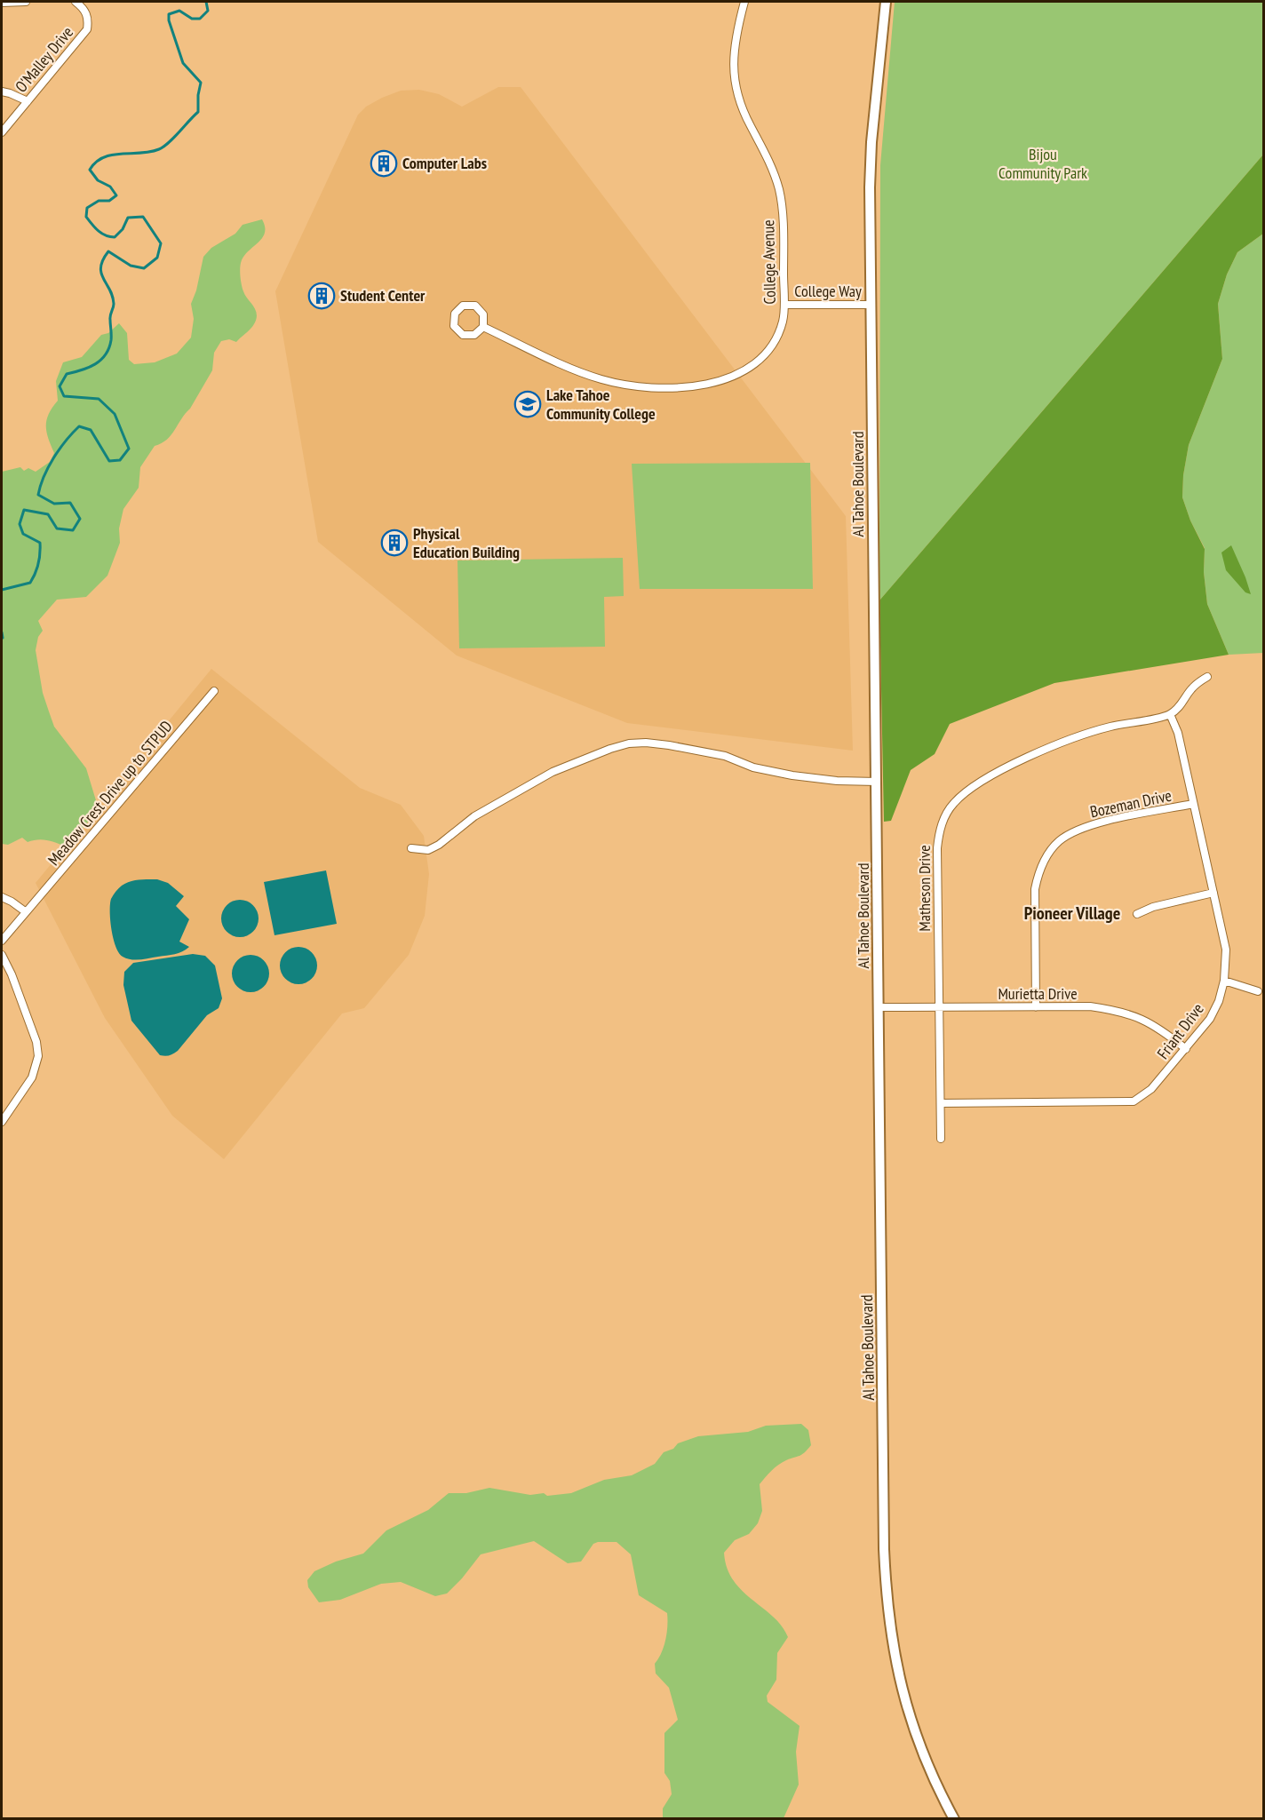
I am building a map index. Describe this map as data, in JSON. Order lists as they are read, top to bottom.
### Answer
{
  "streets": {
    "main road": ["Al Tahoe Boulevard"],
    "street": [
      "O'Malley Drive",
      "College Avenue",
      "College Way",
      "Meadow Crest Drive up to STPUD",
      "Bozeman Drive",
      "Matheson Drive",
      "Murietta Drive",
      "Friant Drive"
    ]
  },
  "crossings": [
    ["College Avenue", "College Way"],
    ["College Way", "Al Tahoe Boulevard"],
    ["Al Tahoe Boulevard", "Murietta Drive"],
    ["Bozeman Drive", "Murietta Drive"],
    ["Bozeman Drive", "Friant Drive"],
    ["Matheson Drive", "Murietta Drive"],
    ["Matheson Drive", "Friant Drive"],
    ["Murietta Drive", "Friant Drive"]
  ],
  "districts": ["Pioneer Village"],
  "parks": ["Bijou Community Park"],
  "places": {
    "building": ["Computer Labs", "Student Center", "Physical Education Building"],
    "school or university": ["Lake Tahoe Community College"]
  }
}
